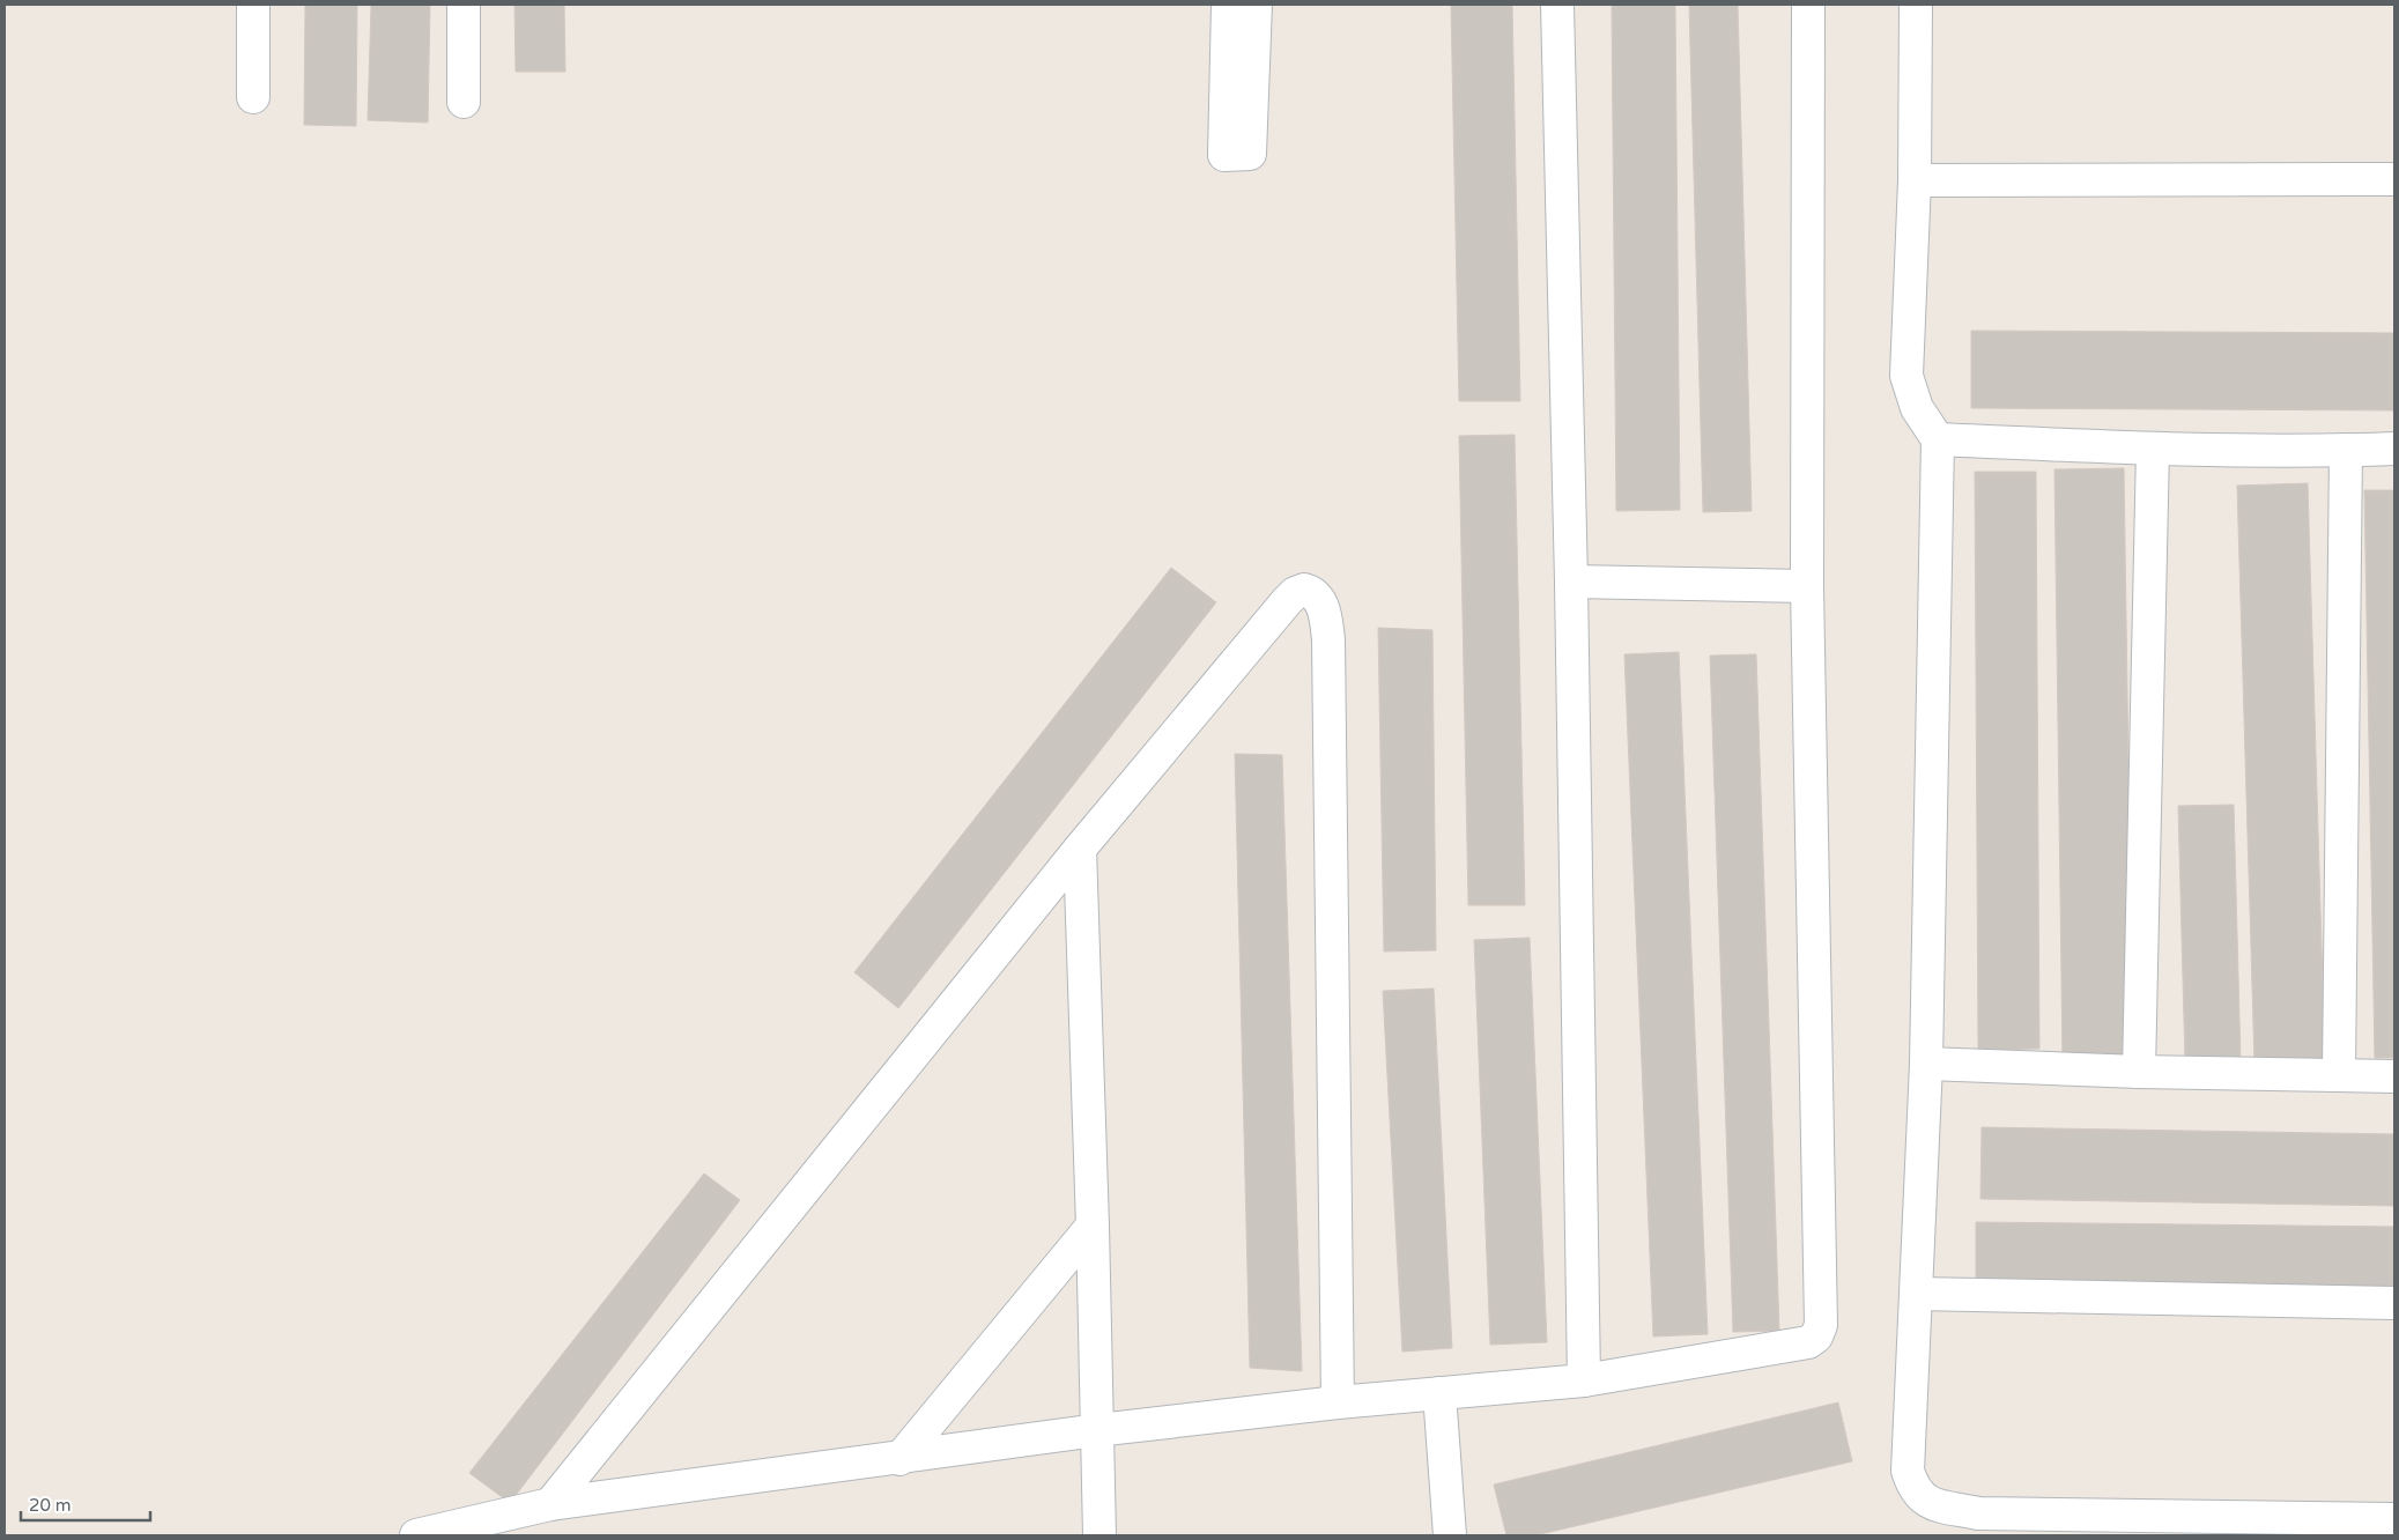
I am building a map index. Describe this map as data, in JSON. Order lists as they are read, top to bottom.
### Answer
{
  "scale_bar": "20 m"
}
